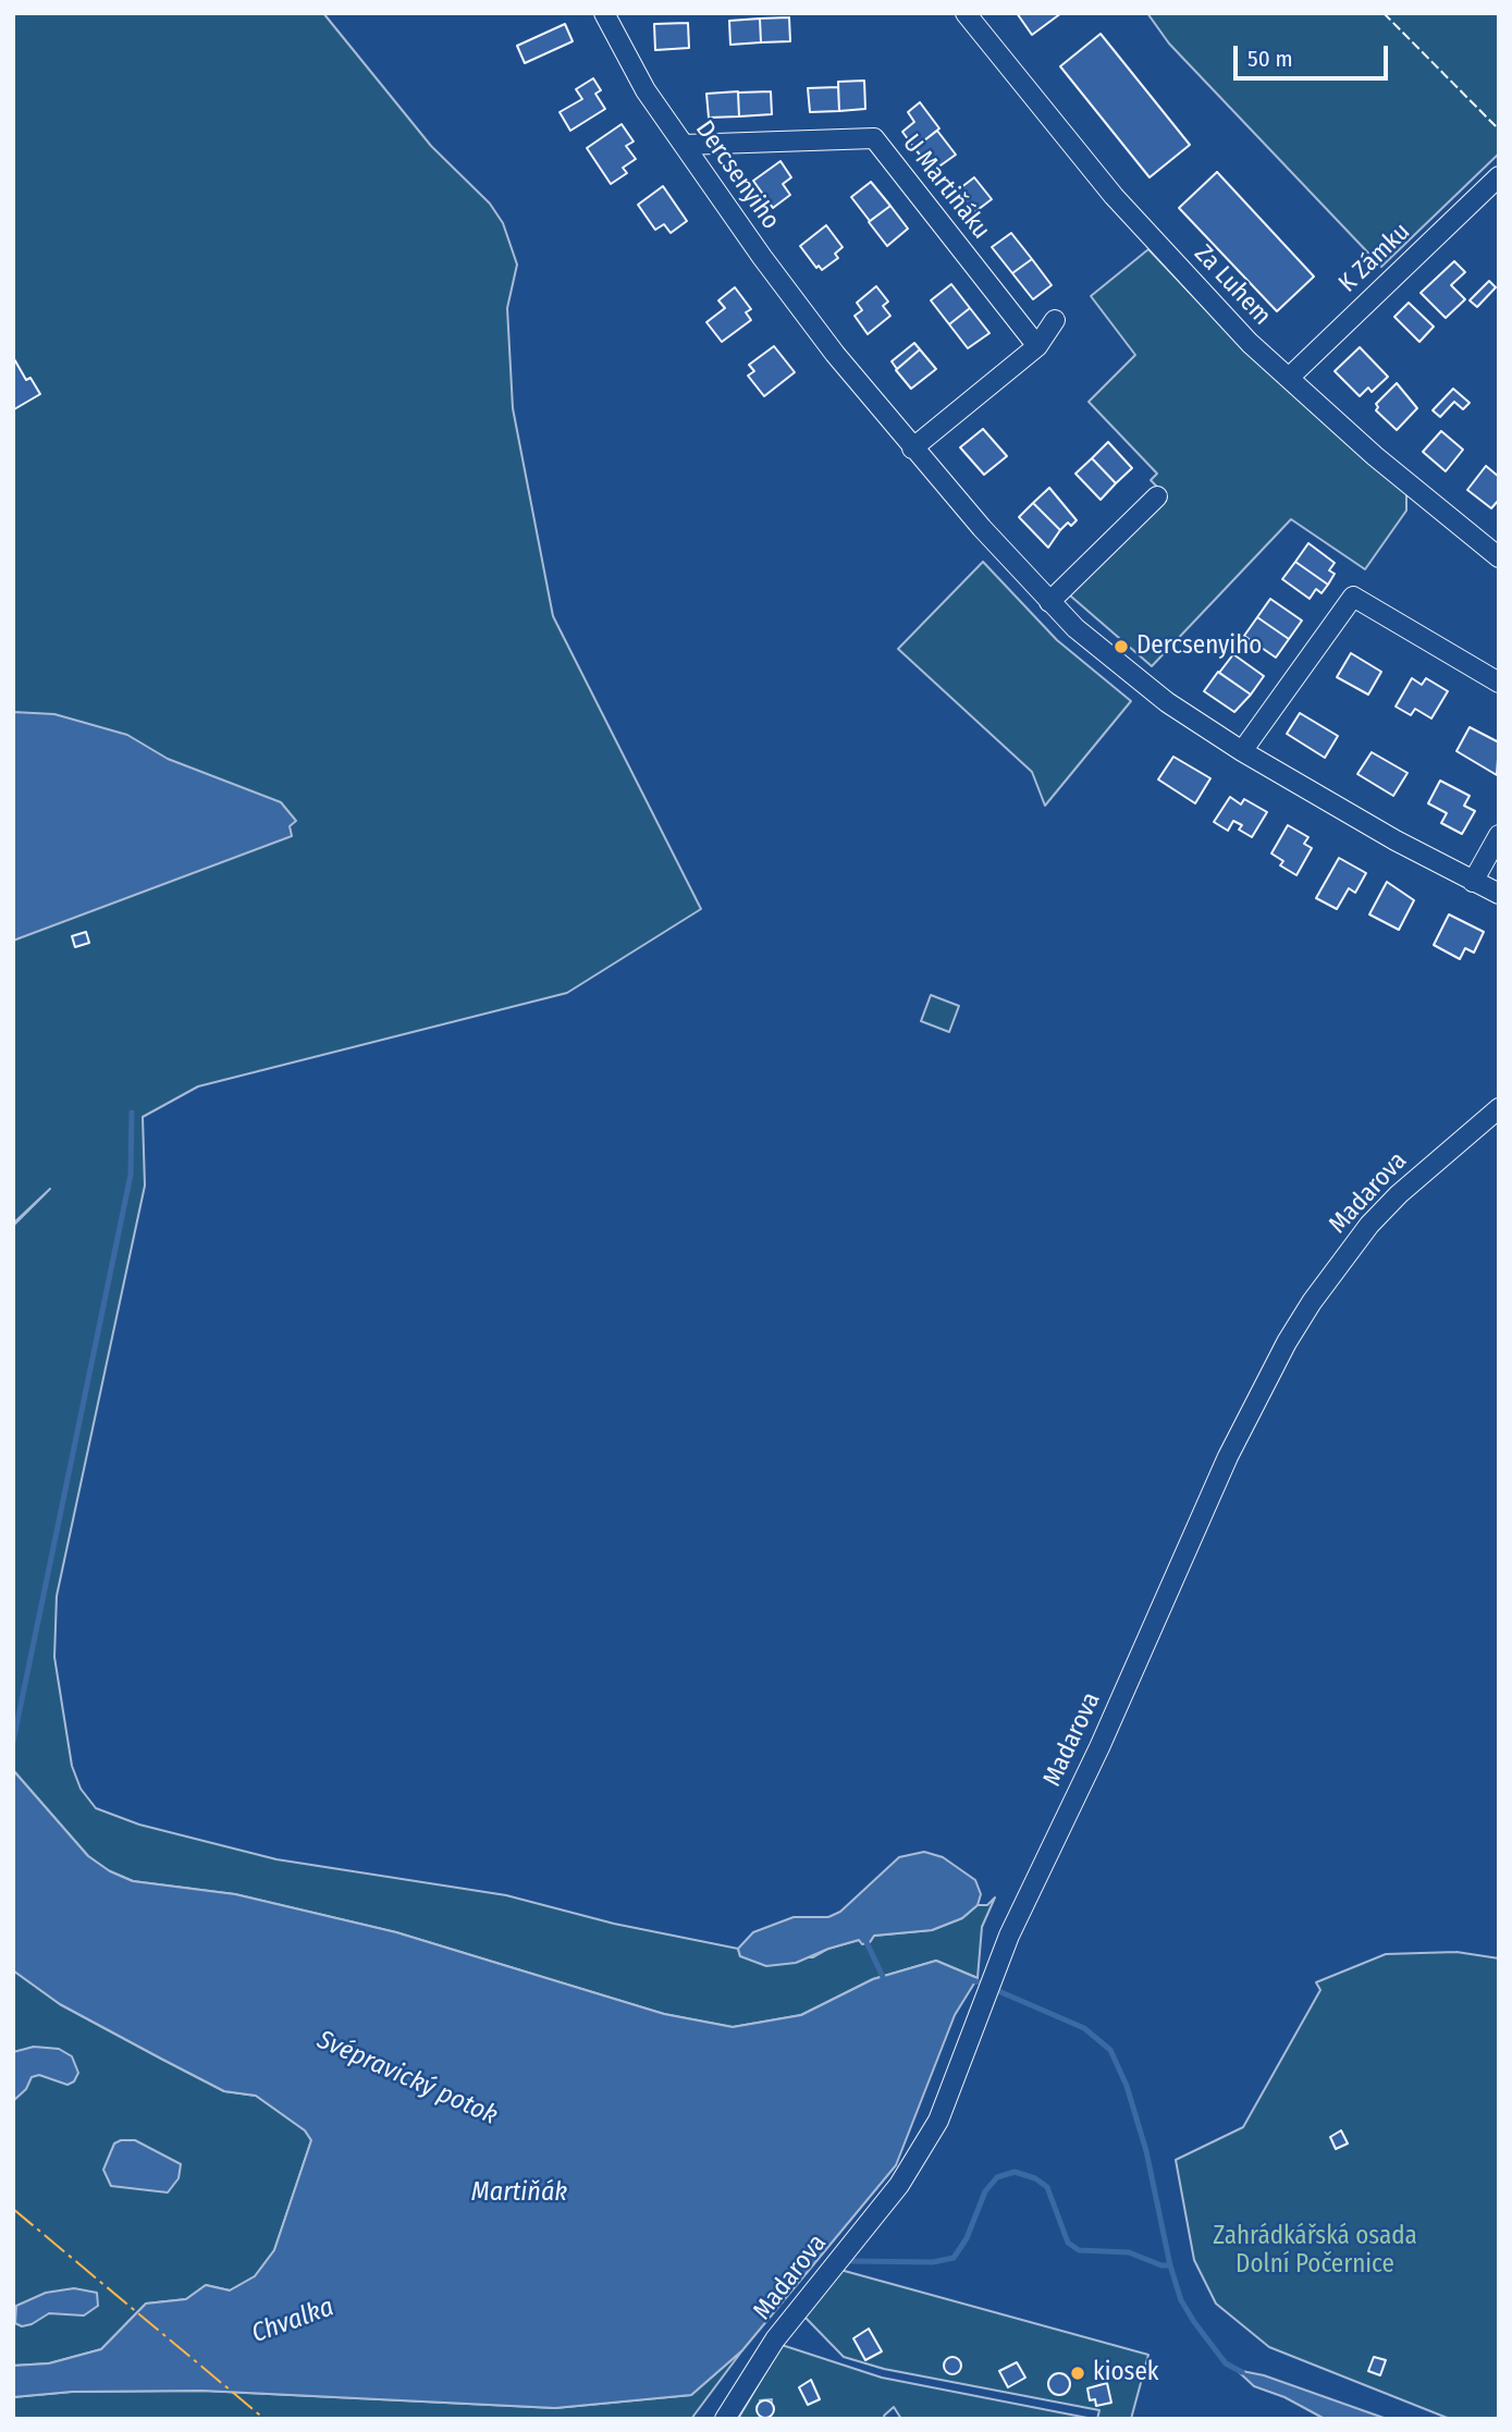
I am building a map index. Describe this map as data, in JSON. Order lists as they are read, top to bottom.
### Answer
{
  "streets": {
    "street": [
      "Dercsenyiho",
      "U Martiňáku",
      "K Zámku",
      "Za Luhem",
      "Madarova"
    ]
  },
  "crossings": [
    ["Dercsenyiho", "U Martiňáku"],
    ["K Zámku", "Za Luhem"]
  ],
  "water": ["Svépravický potok", "Martiňák", "Chvalka"],
  "parks": ["Zahrádkářská osada Dolní Počernice"],
  "places": ["Dercsenyiho", "kiosek"],
  "scale_bar": "50 m"
}
